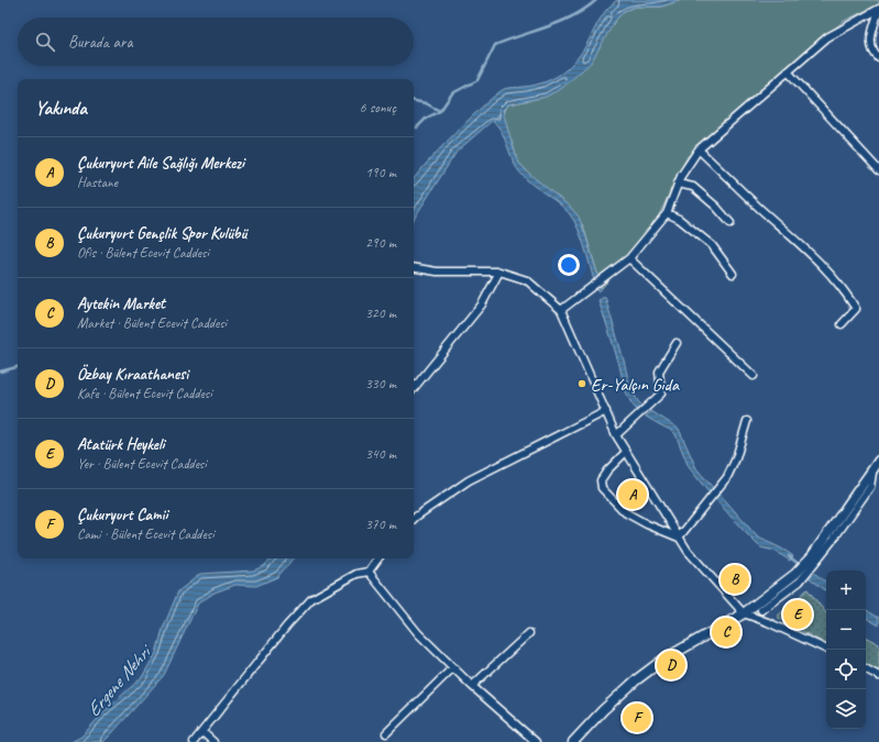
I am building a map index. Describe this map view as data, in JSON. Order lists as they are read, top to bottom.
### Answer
{
  "water": ["Ergene Nehri"],
  "places": ["Er-Yalçın Gıda"],
  "page": {
    "search": "Burada ara",
    "heading": ["Yakında", "6 sonuç"],
    "list": [
      {
        "mark": "A",
        "name": "Çukuryurt Aile Sağlığı Merkezi",
        "note": "Hastane",
        "value": "190 m"
      },
      {
        "mark": "B",
        "name": "Çukuryurt Gençlik Spor Kulübü",
        "note": "Ofis · Bülent Ecevit Caddesi",
        "value": "290 m"
      },
      {
        "mark": "C",
        "name": "Aytekin Market",
        "note": "Market · Bülent Ecevit Caddesi",
        "value": "320 m"
      },
      {
        "mark": "D",
        "name": "Özbay Kıraathanesi",
        "note": "Kafe · Bülent Ecevit Caddesi",
        "value": "330 m"
      },
      {
        "mark": "E",
        "name": "Atatürk Heykeli",
        "note": "Yer · Bülent Ecevit Caddesi",
        "value": "340 m"
      },
      {
        "mark": "F",
        "name": "Çukuryurt Camii",
        "note": "Cami · Bülent Ecevit Caddesi",
        "value": "370 m"
      }
    ],
    "pins": [
      "A",
      "B",
      "E",
      "C",
      "D",
      "F"
    ],
    "map_buttons": ["+", "−"]
  }
}
